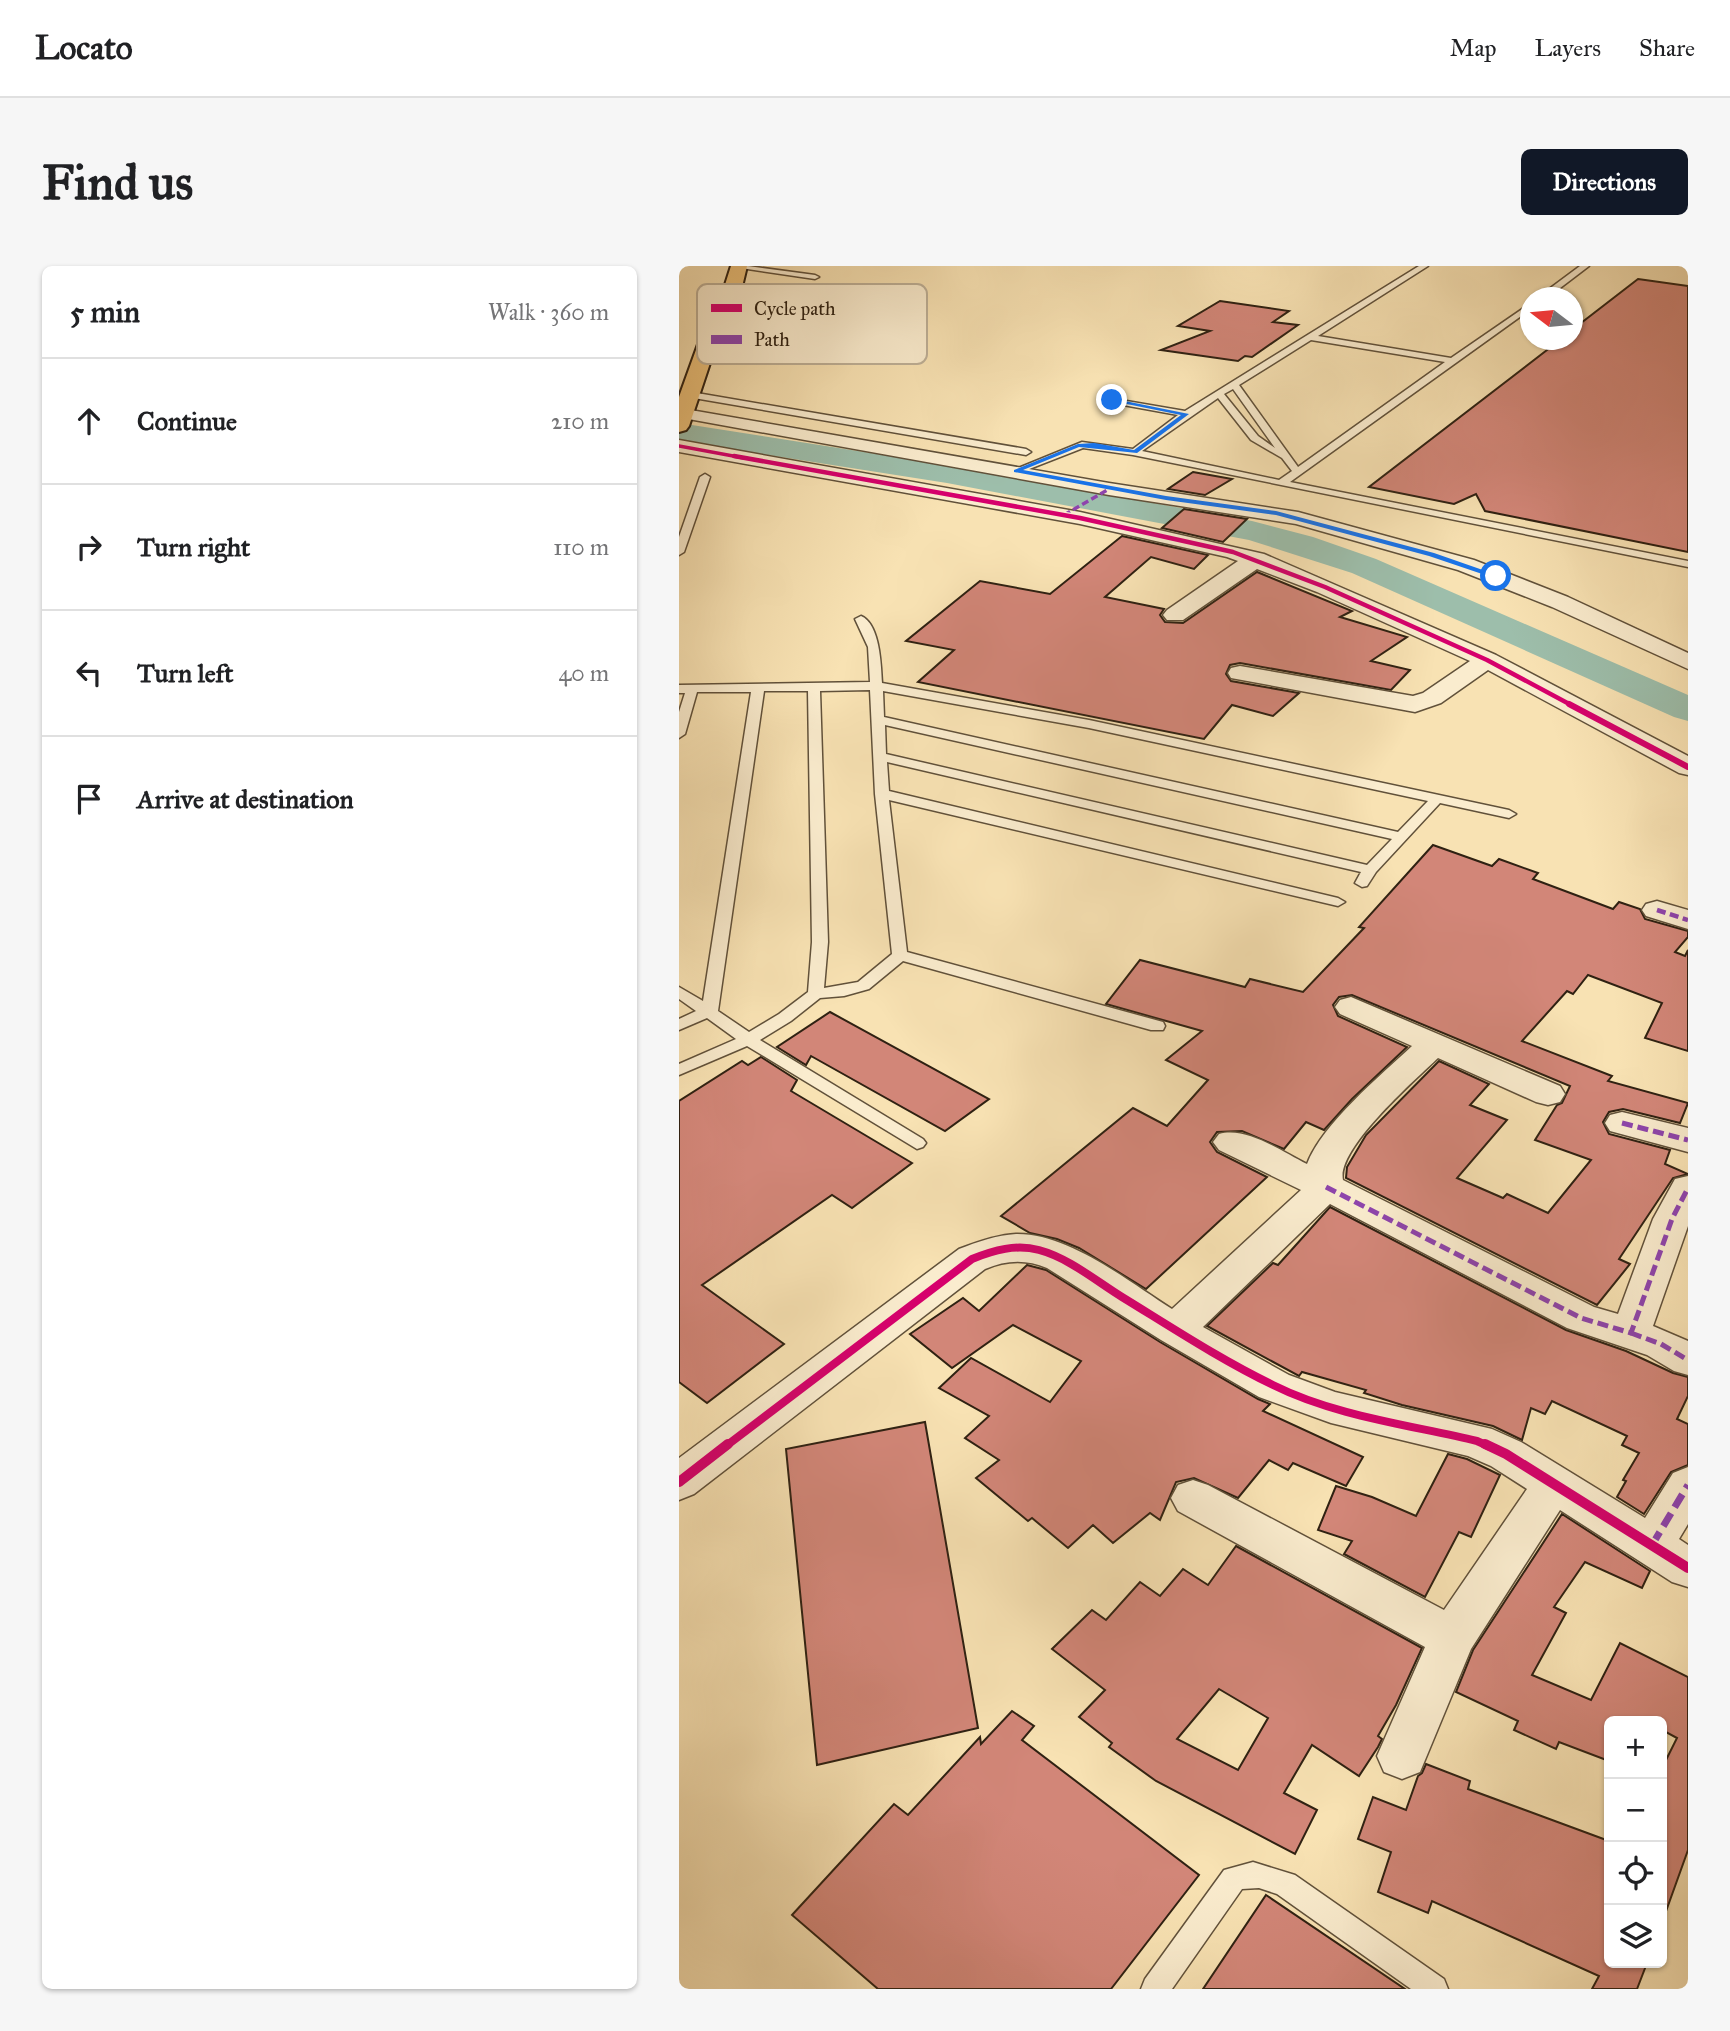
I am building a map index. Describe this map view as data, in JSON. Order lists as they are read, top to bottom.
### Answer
{
  "legend": ["Cycle path", "Path"],
  "north": "left",
  "page": {
    "header": "Locato",
    "nav": ["Map", "Layers", "Share"],
    "buttons": "Directions",
    "title": "Find us",
    "heading": ["5 min", "Walk · 360 m"],
    "list": [
      ["Continue", "210 m"],
      ["Turn right", "110 m"],
      ["Turn left", "40 m"],
      "Arrive at destination"
    ],
    "map_buttons": ["+", "−"]
  }
}
